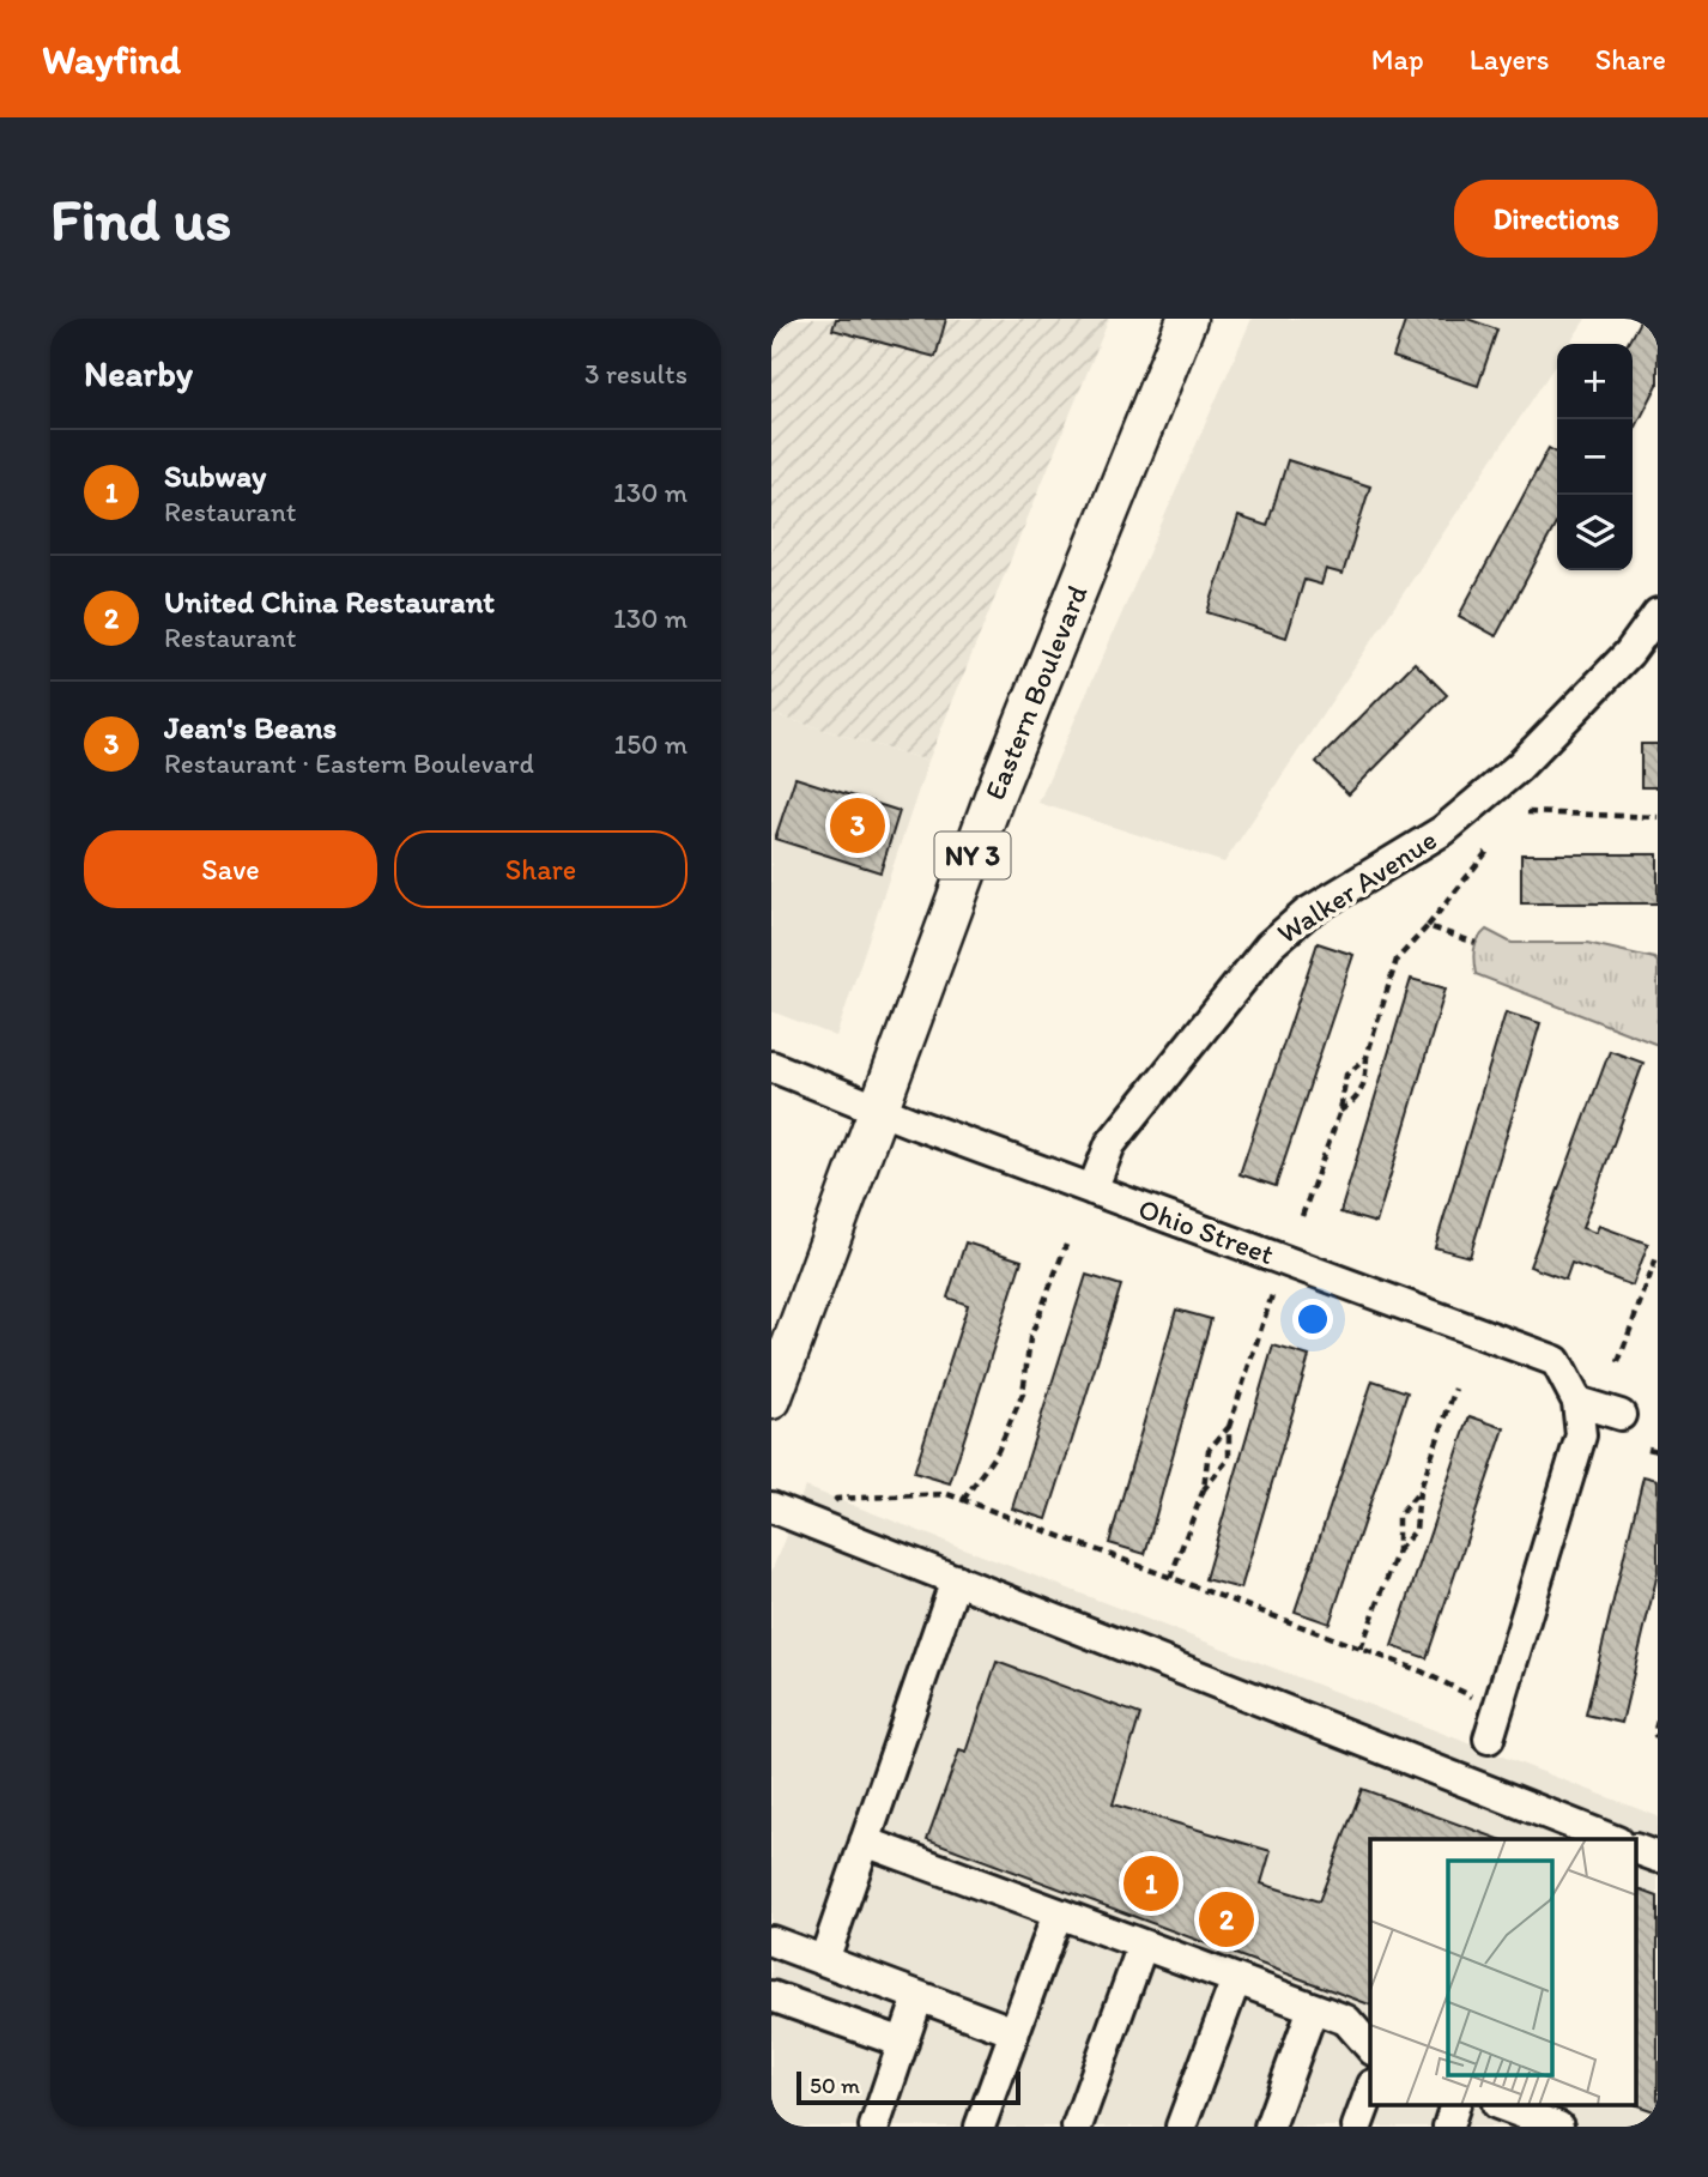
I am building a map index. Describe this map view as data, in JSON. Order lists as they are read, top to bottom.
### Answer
{
  "streets": {
    "main road": ["Eastern Boulevard", "NY 3"],
    "street": ["Walker Avenue", "Ohio Street"]
  },
  "crossings": [
    ["Eastern Boulevard", "Ohio Street"],
    ["Walker Avenue", "Ohio Street"]
  ],
  "scale_bar": "50 m",
  "page": {
    "header": "Wayfind",
    "nav": ["Map", "Layers", "Share"],
    "buttons": [
      "Directions",
      ["Save", "Share"]
    ],
    "title": "Find us",
    "heading": ["Nearby", "3 results"],
    "map_buttons": ["+", "−"],
    "list": [
      {
        "mark": "1",
        "name": "Subway",
        "note": "Restaurant",
        "value": "130 m"
      },
      {
        "mark": "2",
        "name": "United China Restaurant",
        "note": "Restaurant",
        "value": "130 m"
      },
      {
        "mark": "3",
        "name": "Jean's Beans",
        "note": "Restaurant · Eastern Boulevard",
        "value": "150 m"
      }
    ],
    "pins": ["3", "1", "2"],
    "scale": "50 m"
  }
}
